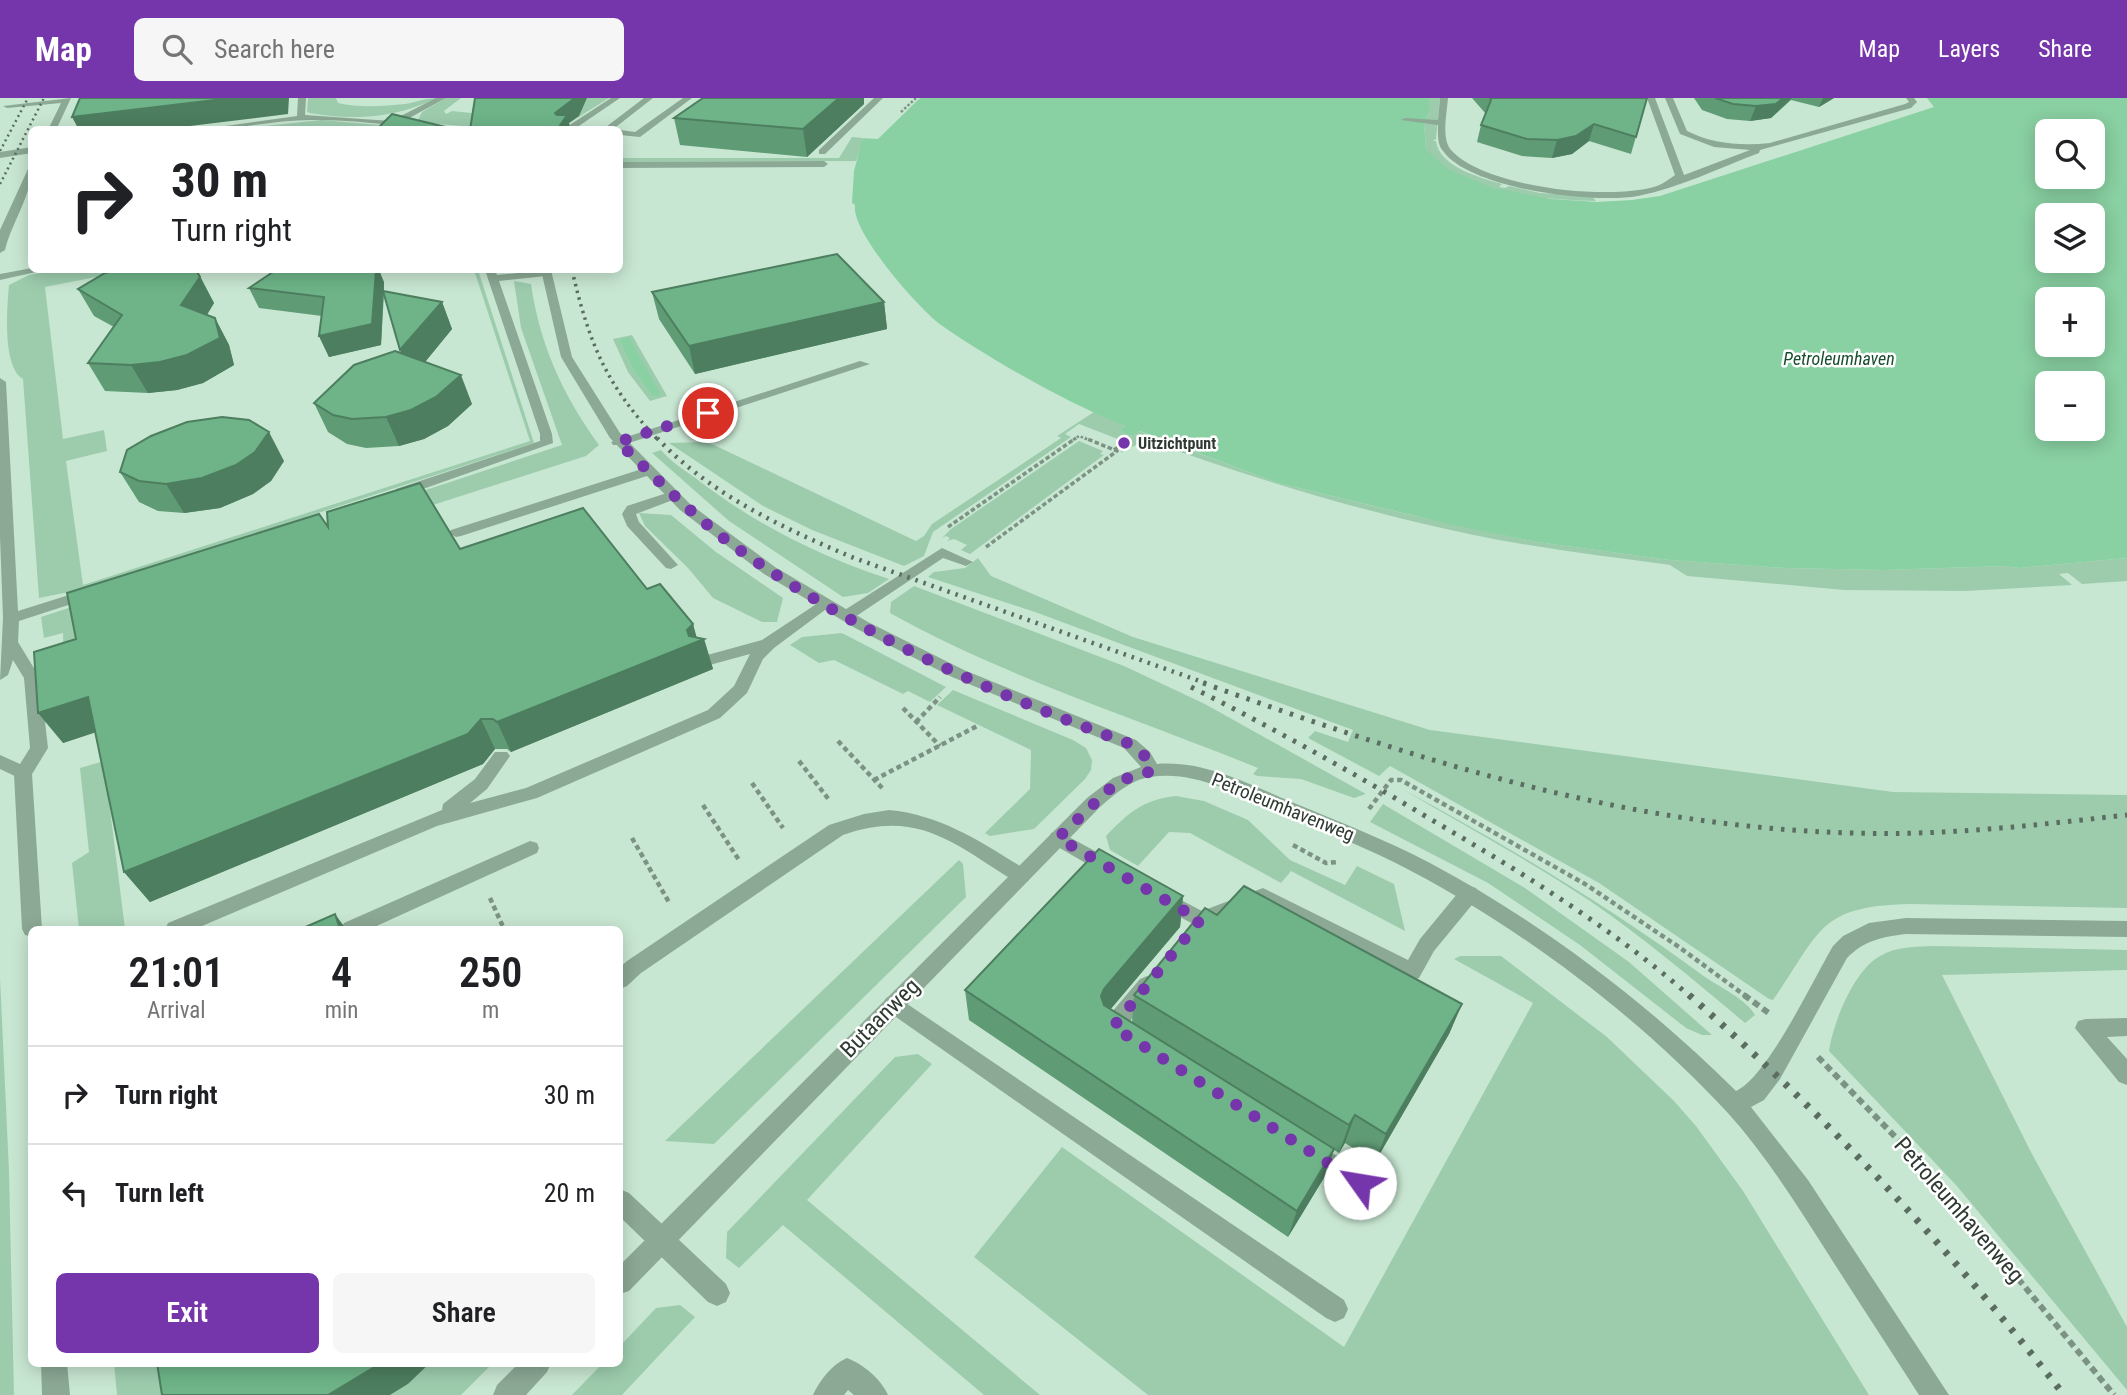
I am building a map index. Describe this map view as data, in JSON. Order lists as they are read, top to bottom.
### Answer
{
  "streets": {
    "street": ["Petroleumhavenweg", "Butaanweg"]
  },
  "crossings": [
    ["Petroleumhavenweg", "Butaanweg"]
  ],
  "water": ["Petroleumhaven"],
  "places": ["Uitzichtpunt"],
  "page": {
    "header": "Map",
    "search": "Search here",
    "nav": ["Map", "Layers", "Share"],
    "map_buttons": ["+", "−"],
    "turn": ["30 m", "Turn right"],
    "eta": [
      "21:01",
      "Arrival",
      "4",
      "min",
      "250",
      "m"
    ],
    "list": [
      {
        "name": "Turn right",
        "value": "30 m"
      },
      {
        "name": "Turn left",
        "value": "20 m"
      }
    ],
    "buttons": ["Exit", "Share"]
  }
}
